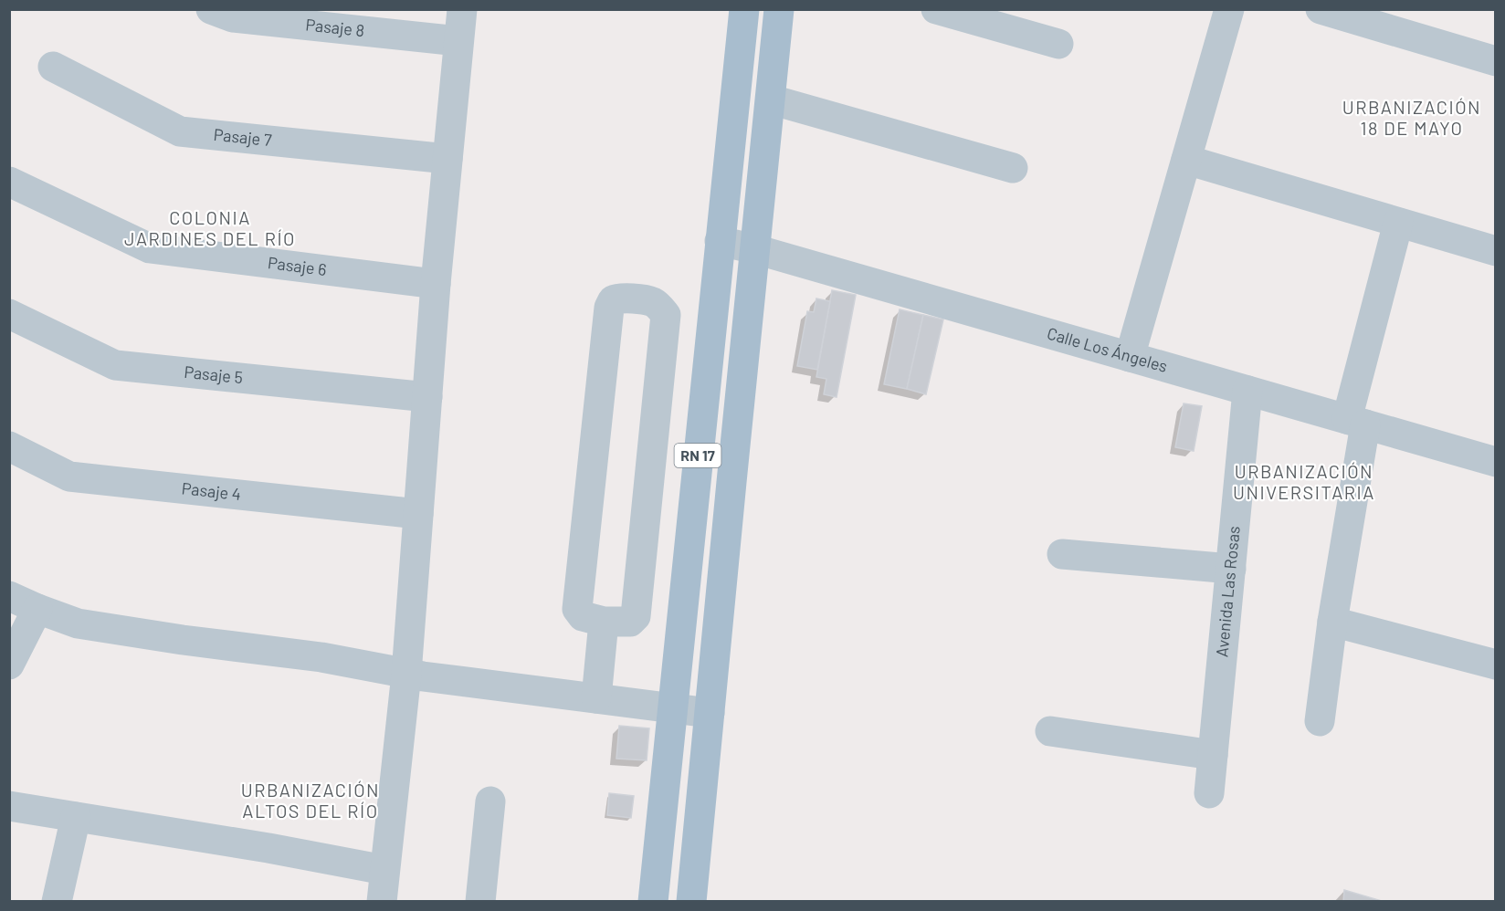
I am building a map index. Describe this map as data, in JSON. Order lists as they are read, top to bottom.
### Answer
{
  "streets": {
    "main road": ["RN 17"],
    "street": [
      "Pasaje 8",
      "Pasaje 7",
      "Pasaje 6",
      "Calle Los Ángeles",
      "Pasaje 5",
      "Pasaje 4",
      "Avenida Las Rosas"
    ]
  },
  "crossings": [
    ["Calle Los Ángeles", "RN 17"],
    ["Calle Los Ángeles", "Avenida Las Rosas"]
  ],
  "districts": [
    "URBANIZACIÓN 18 DE MAYO",
    "COLONIA JARDINES DEL RÍO",
    "URBANIZACIÓN UNIVERSITARIA",
    "URBANIZACIÓN ALTOS DEL RÍO"
  ]
}
